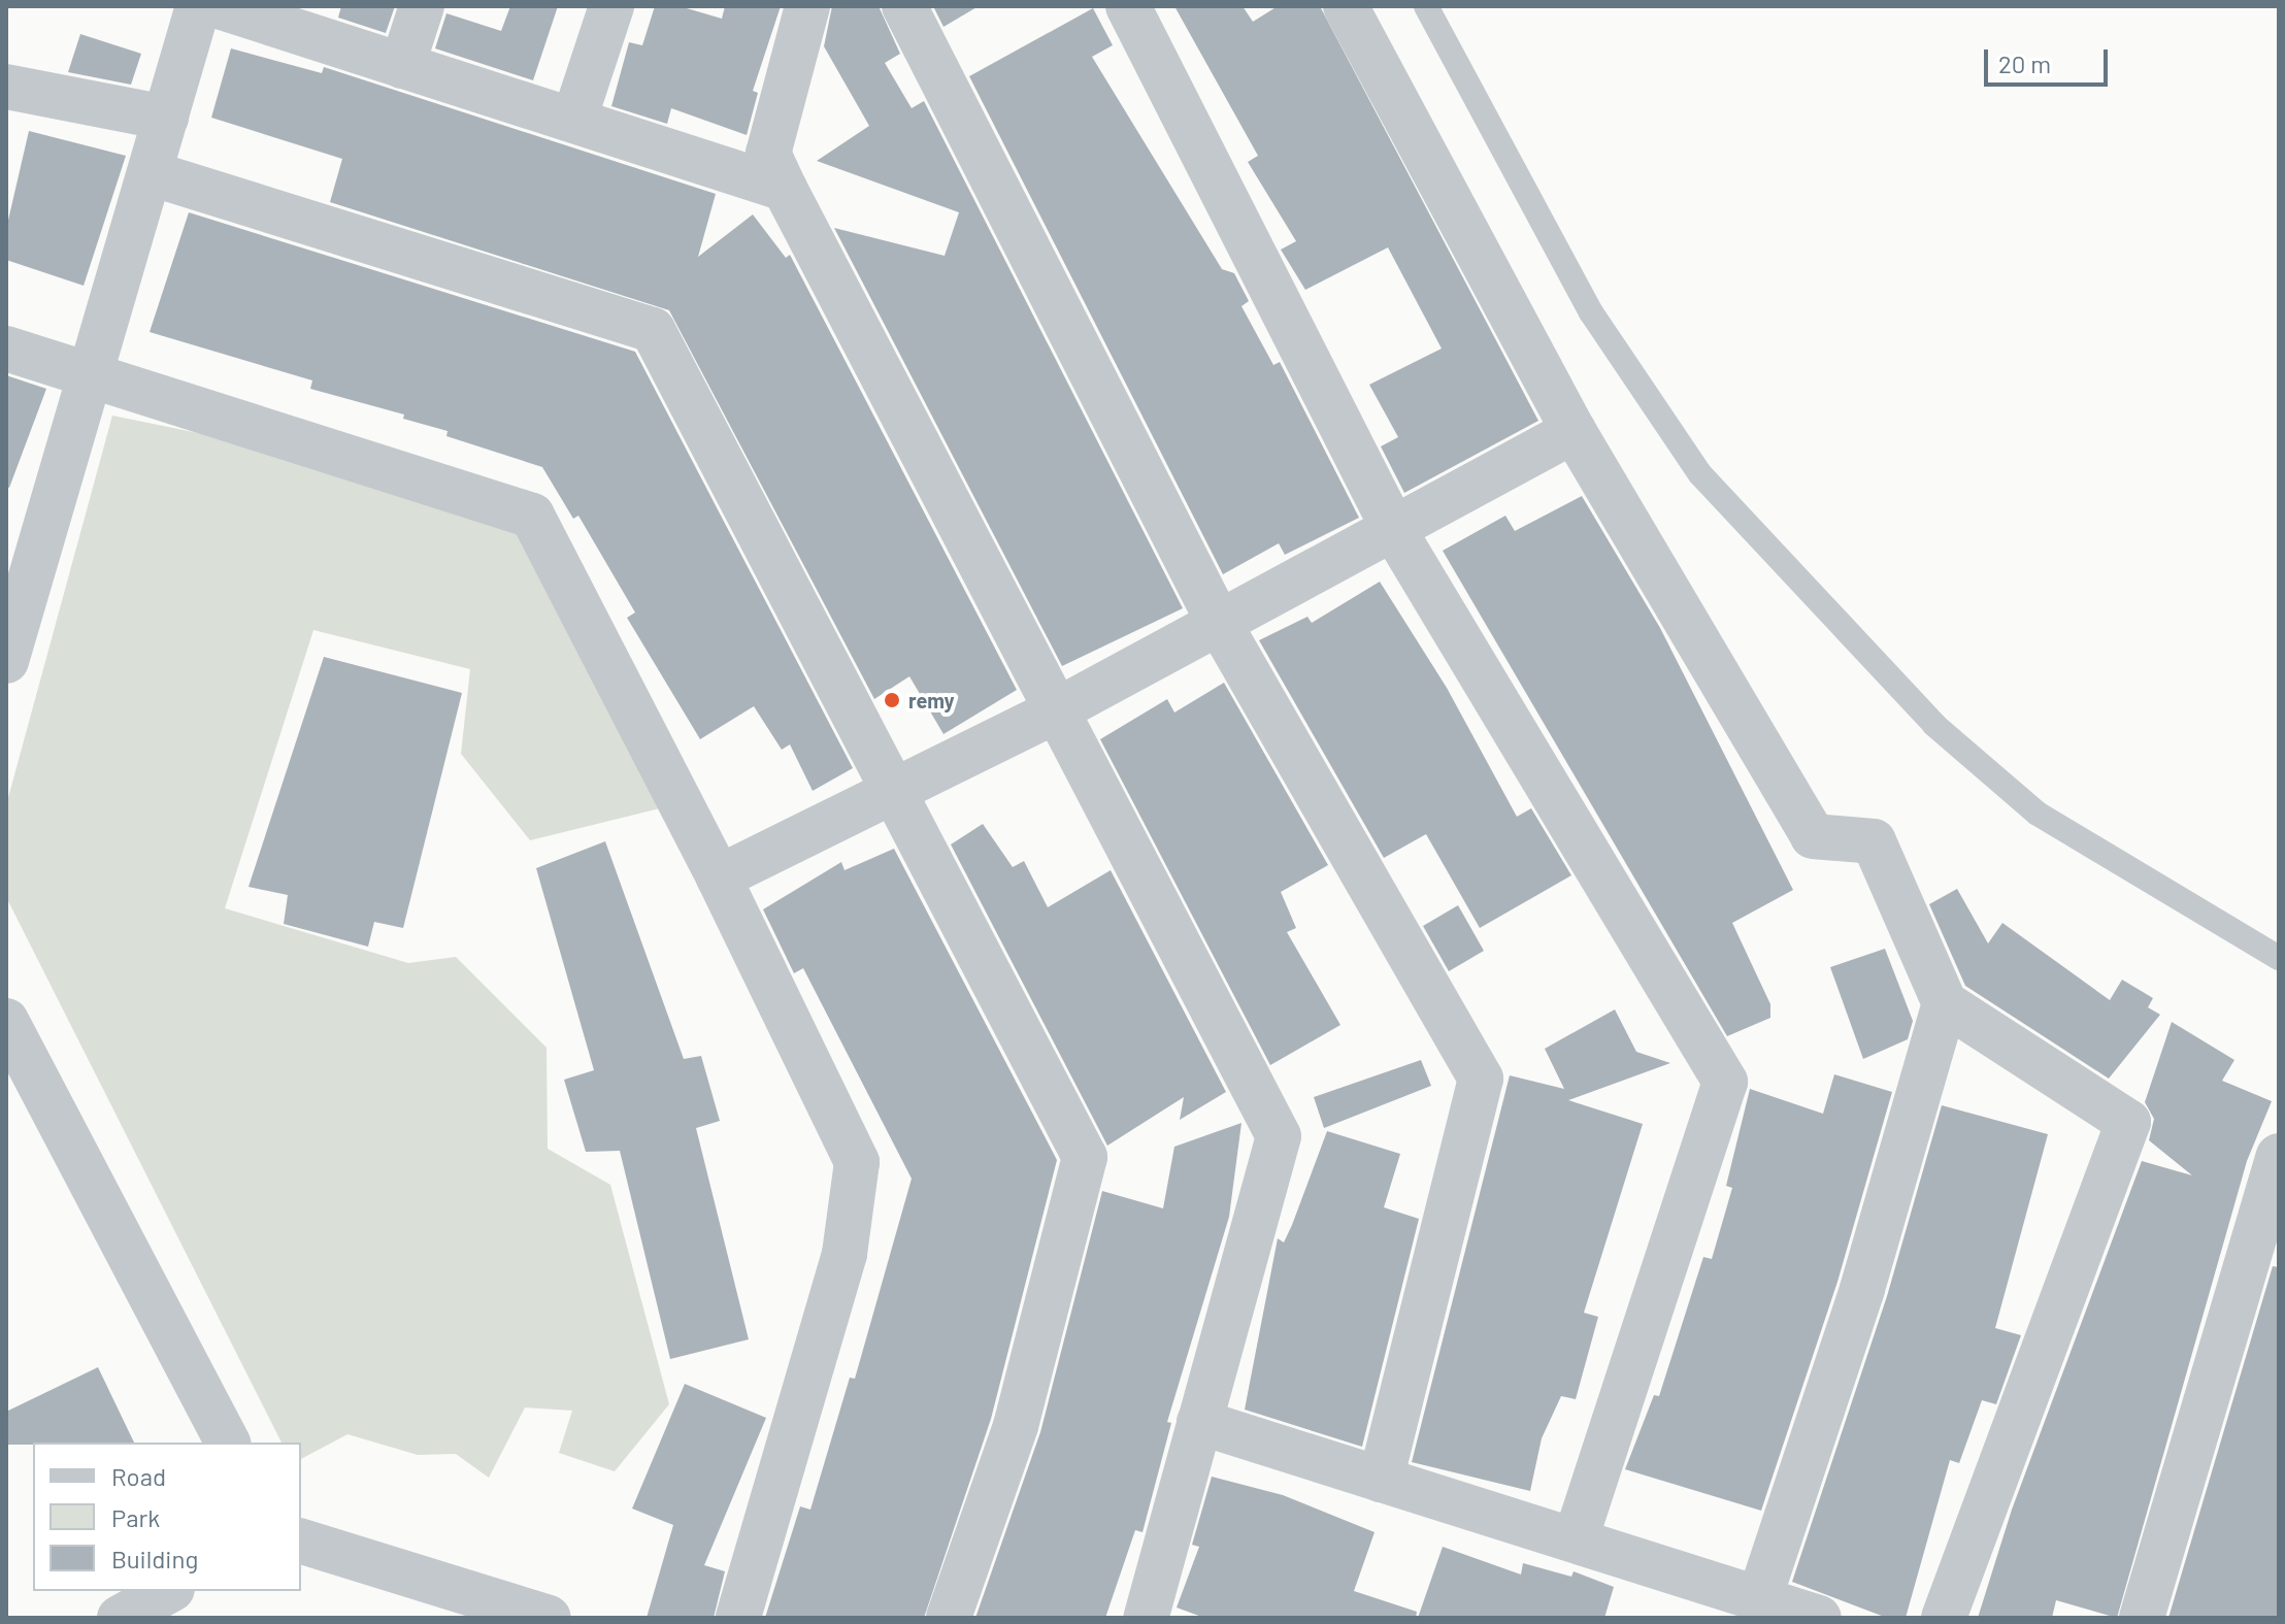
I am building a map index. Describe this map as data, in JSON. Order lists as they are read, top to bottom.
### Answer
{
  "places": ["remy"],
  "legend": ["Road", "Park", "Building"],
  "scale_bar": "20 m"
}
